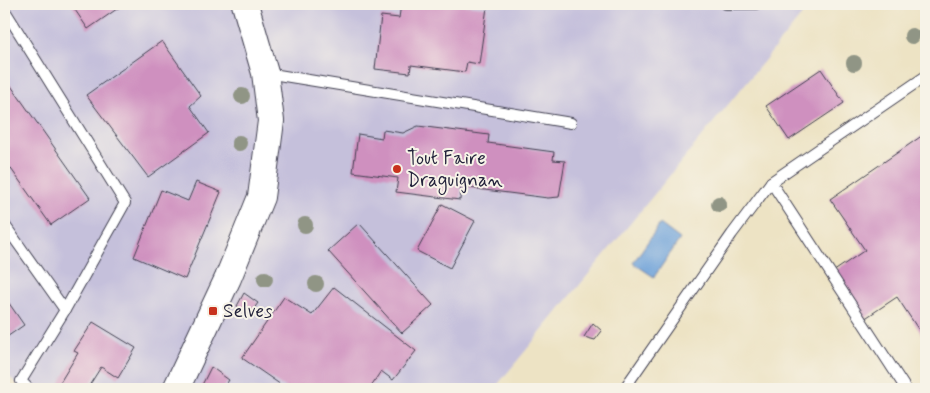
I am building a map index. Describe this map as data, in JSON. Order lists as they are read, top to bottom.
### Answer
{
  "places": {
    "other": ["Tout Faire Draguignan"],
    "transit": ["Selves"]
  }
}
